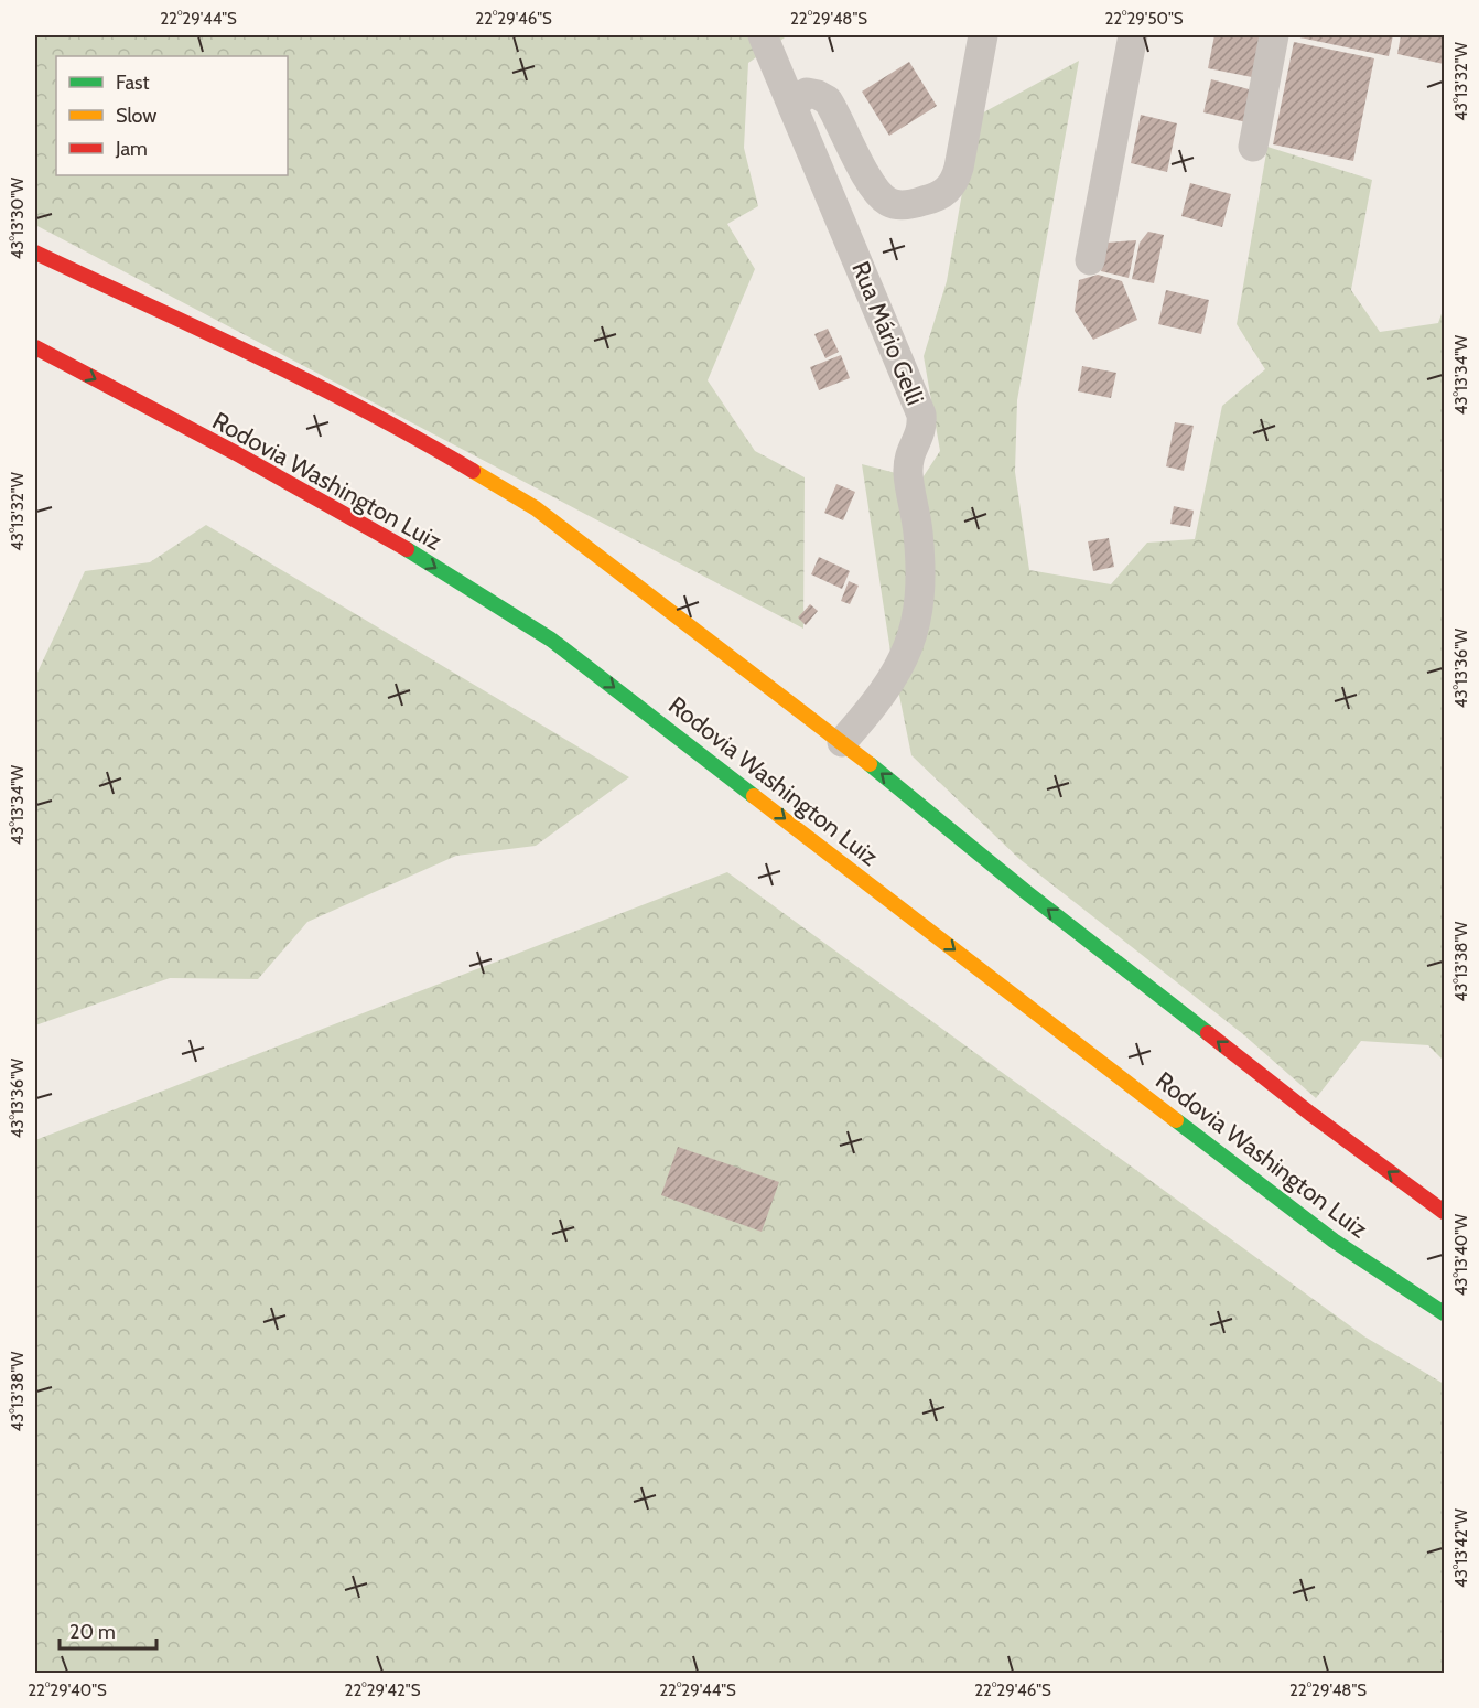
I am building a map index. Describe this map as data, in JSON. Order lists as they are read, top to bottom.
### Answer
{
  "streets": {
    "highway": ["Rodovia Washington Luiz"],
    "street": ["Rua Mário Gelli"]
  },
  "legend": ["Fast", "Slow", "Jam"],
  "scale_bar": "20 m",
  "coordinates": [
    "22°29'44\"S",
    "22°29'46\"S",
    "22°29'48\"S",
    "22°29'50\"S",
    "43°13'32\"W",
    "43°13'30\"W",
    "43°13'34\"W",
    "43°13'36\"W",
    "43°13'38\"W",
    "43°13'40\"W",
    "43°13'42\"W",
    "22°29'40\"S",
    "22°29'42\"S"
  ]
}
